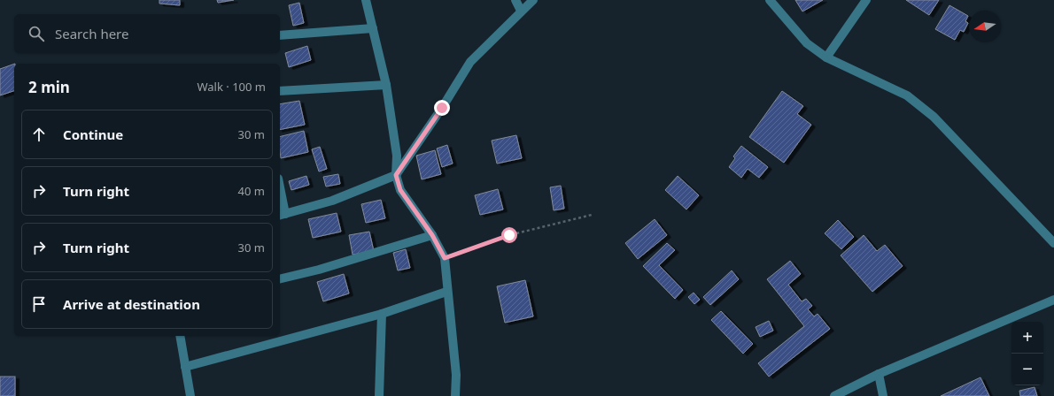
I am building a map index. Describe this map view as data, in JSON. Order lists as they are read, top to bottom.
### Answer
{
  "north": "left",
  "page": {
    "search": "Search here",
    "heading": ["2 min", "Walk · 100 m"],
    "list": [
      ["Continue", "30 m"],
      ["Turn right", "40 m"],
      ["Turn right", "30 m"],
      "Arrive at destination"
    ],
    "map_buttons": ["+", "−"]
  }
}
